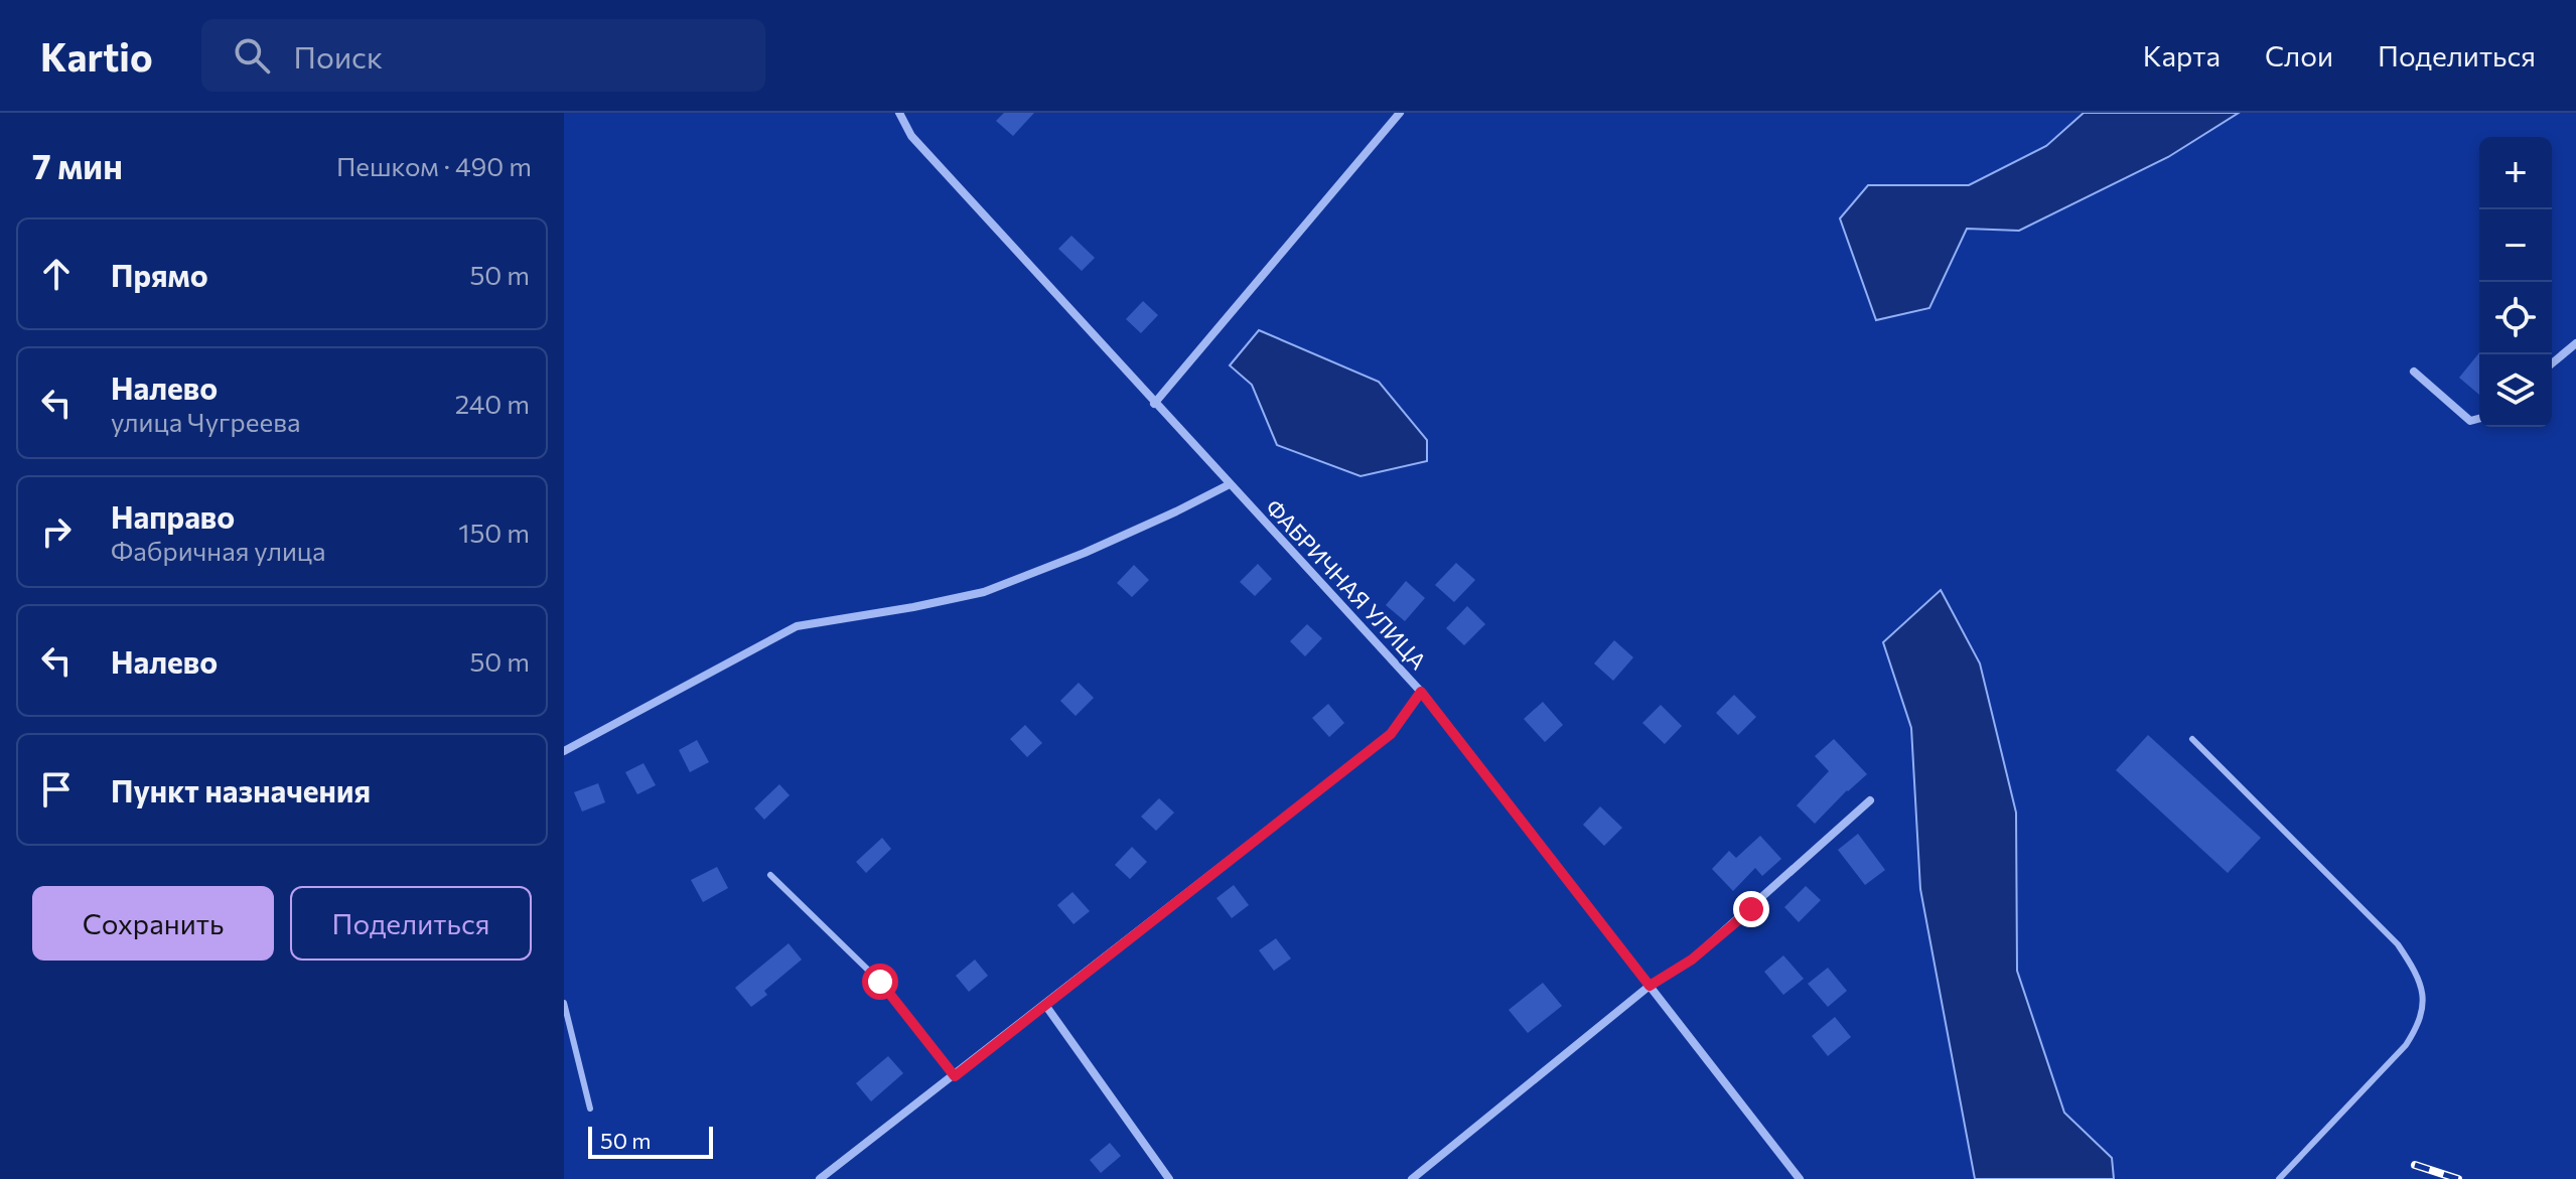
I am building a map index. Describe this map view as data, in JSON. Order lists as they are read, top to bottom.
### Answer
{
  "streets": {
    "street": ["ФАБРИЧНАЯ УЛИЦА"]
  },
  "scale_bar": "50 m",
  "page": {
    "header": "Kartio",
    "search": "Поиск",
    "nav": ["Карта", "Слои", "Поделиться"],
    "heading": ["7 мин", "Пешком · 490 m"],
    "map_buttons": ["+", "−"],
    "list": [
      ["Прямо", "50 m"],
      ["Налево", "улица Чугреева", "240 m"],
      ["Направо", "Фабричная улица", "150 m"],
      ["Налево", "50 m"],
      "Пункт назначения"
    ],
    "buttons": ["Сохранить", "Поделиться"],
    "scale": "50 m"
  }
}
